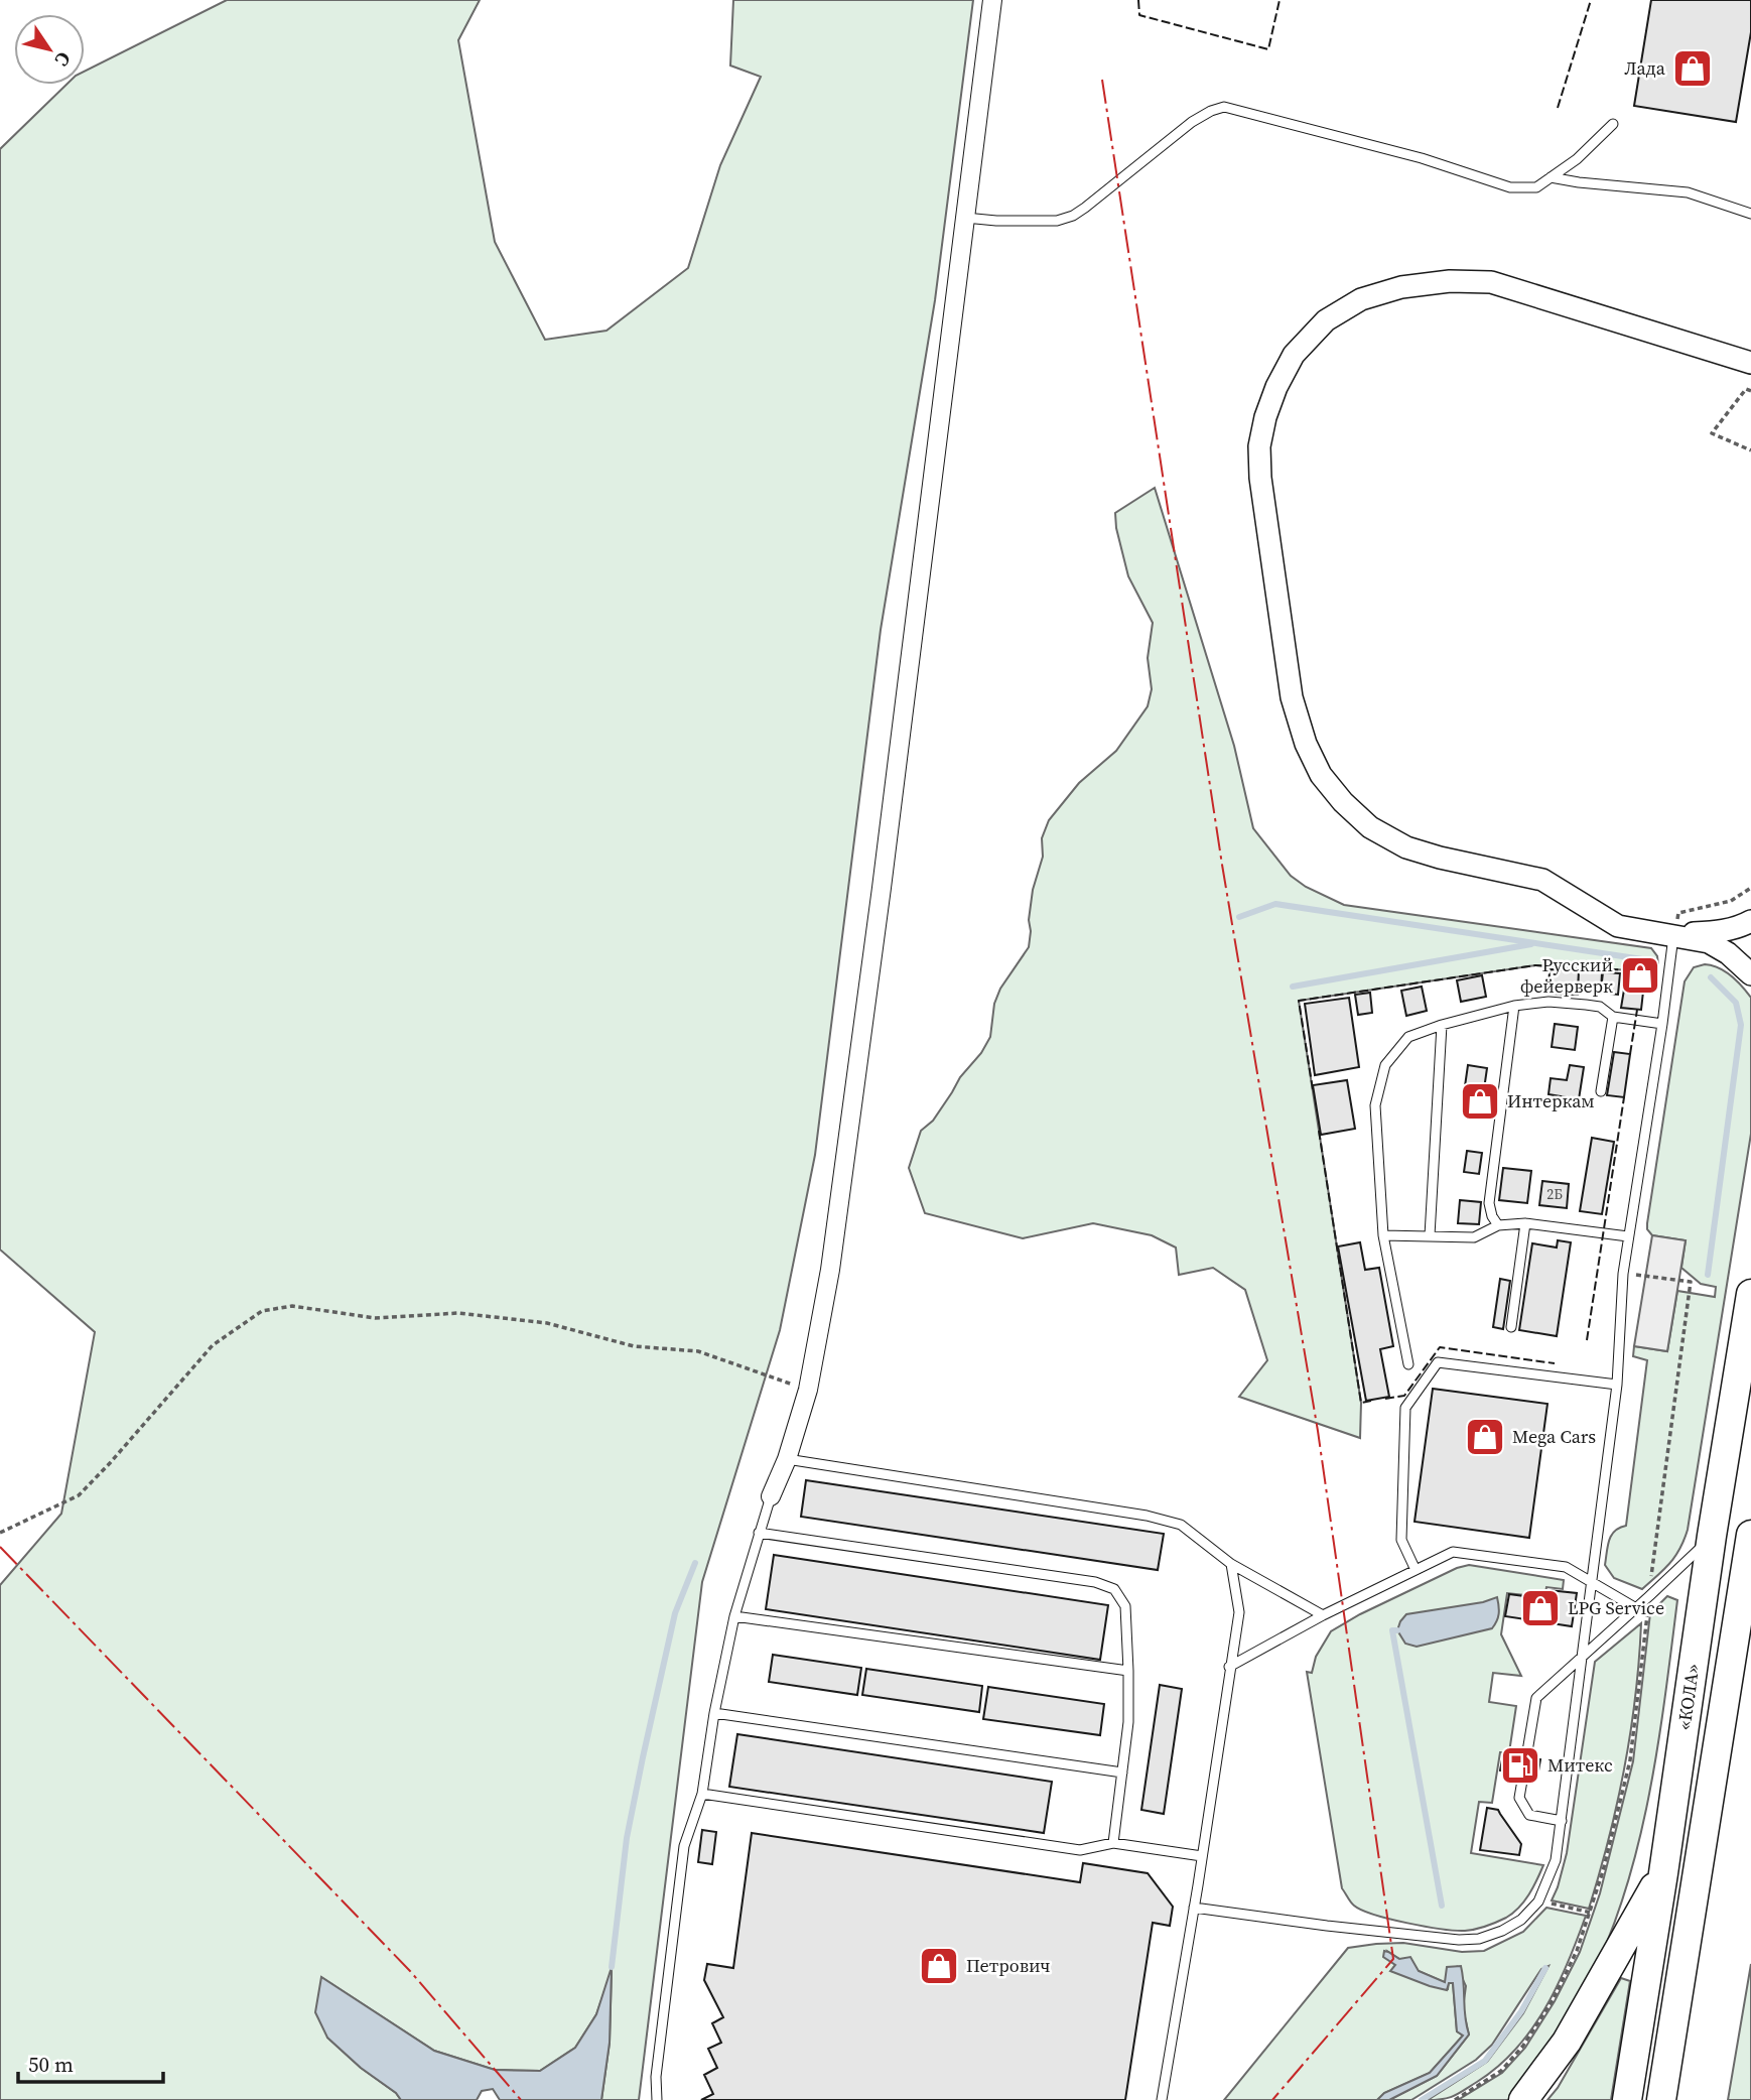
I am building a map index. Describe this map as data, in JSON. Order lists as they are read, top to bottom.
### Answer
{
  "streets": {
    "main road": ["«КОЛА»"]
  },
  "places": {
    "shop": [
      "Лада",
      "Русский фейерверк",
      "Интеркам",
      "Mega Cars",
      "LPG Service",
      "Петрович"
    ],
    "fuel station": ["Митекс"]
  },
  "house_numbers": ["2Б"],
  "scale_bar": "50 m",
  "north": "bottom right"
}
